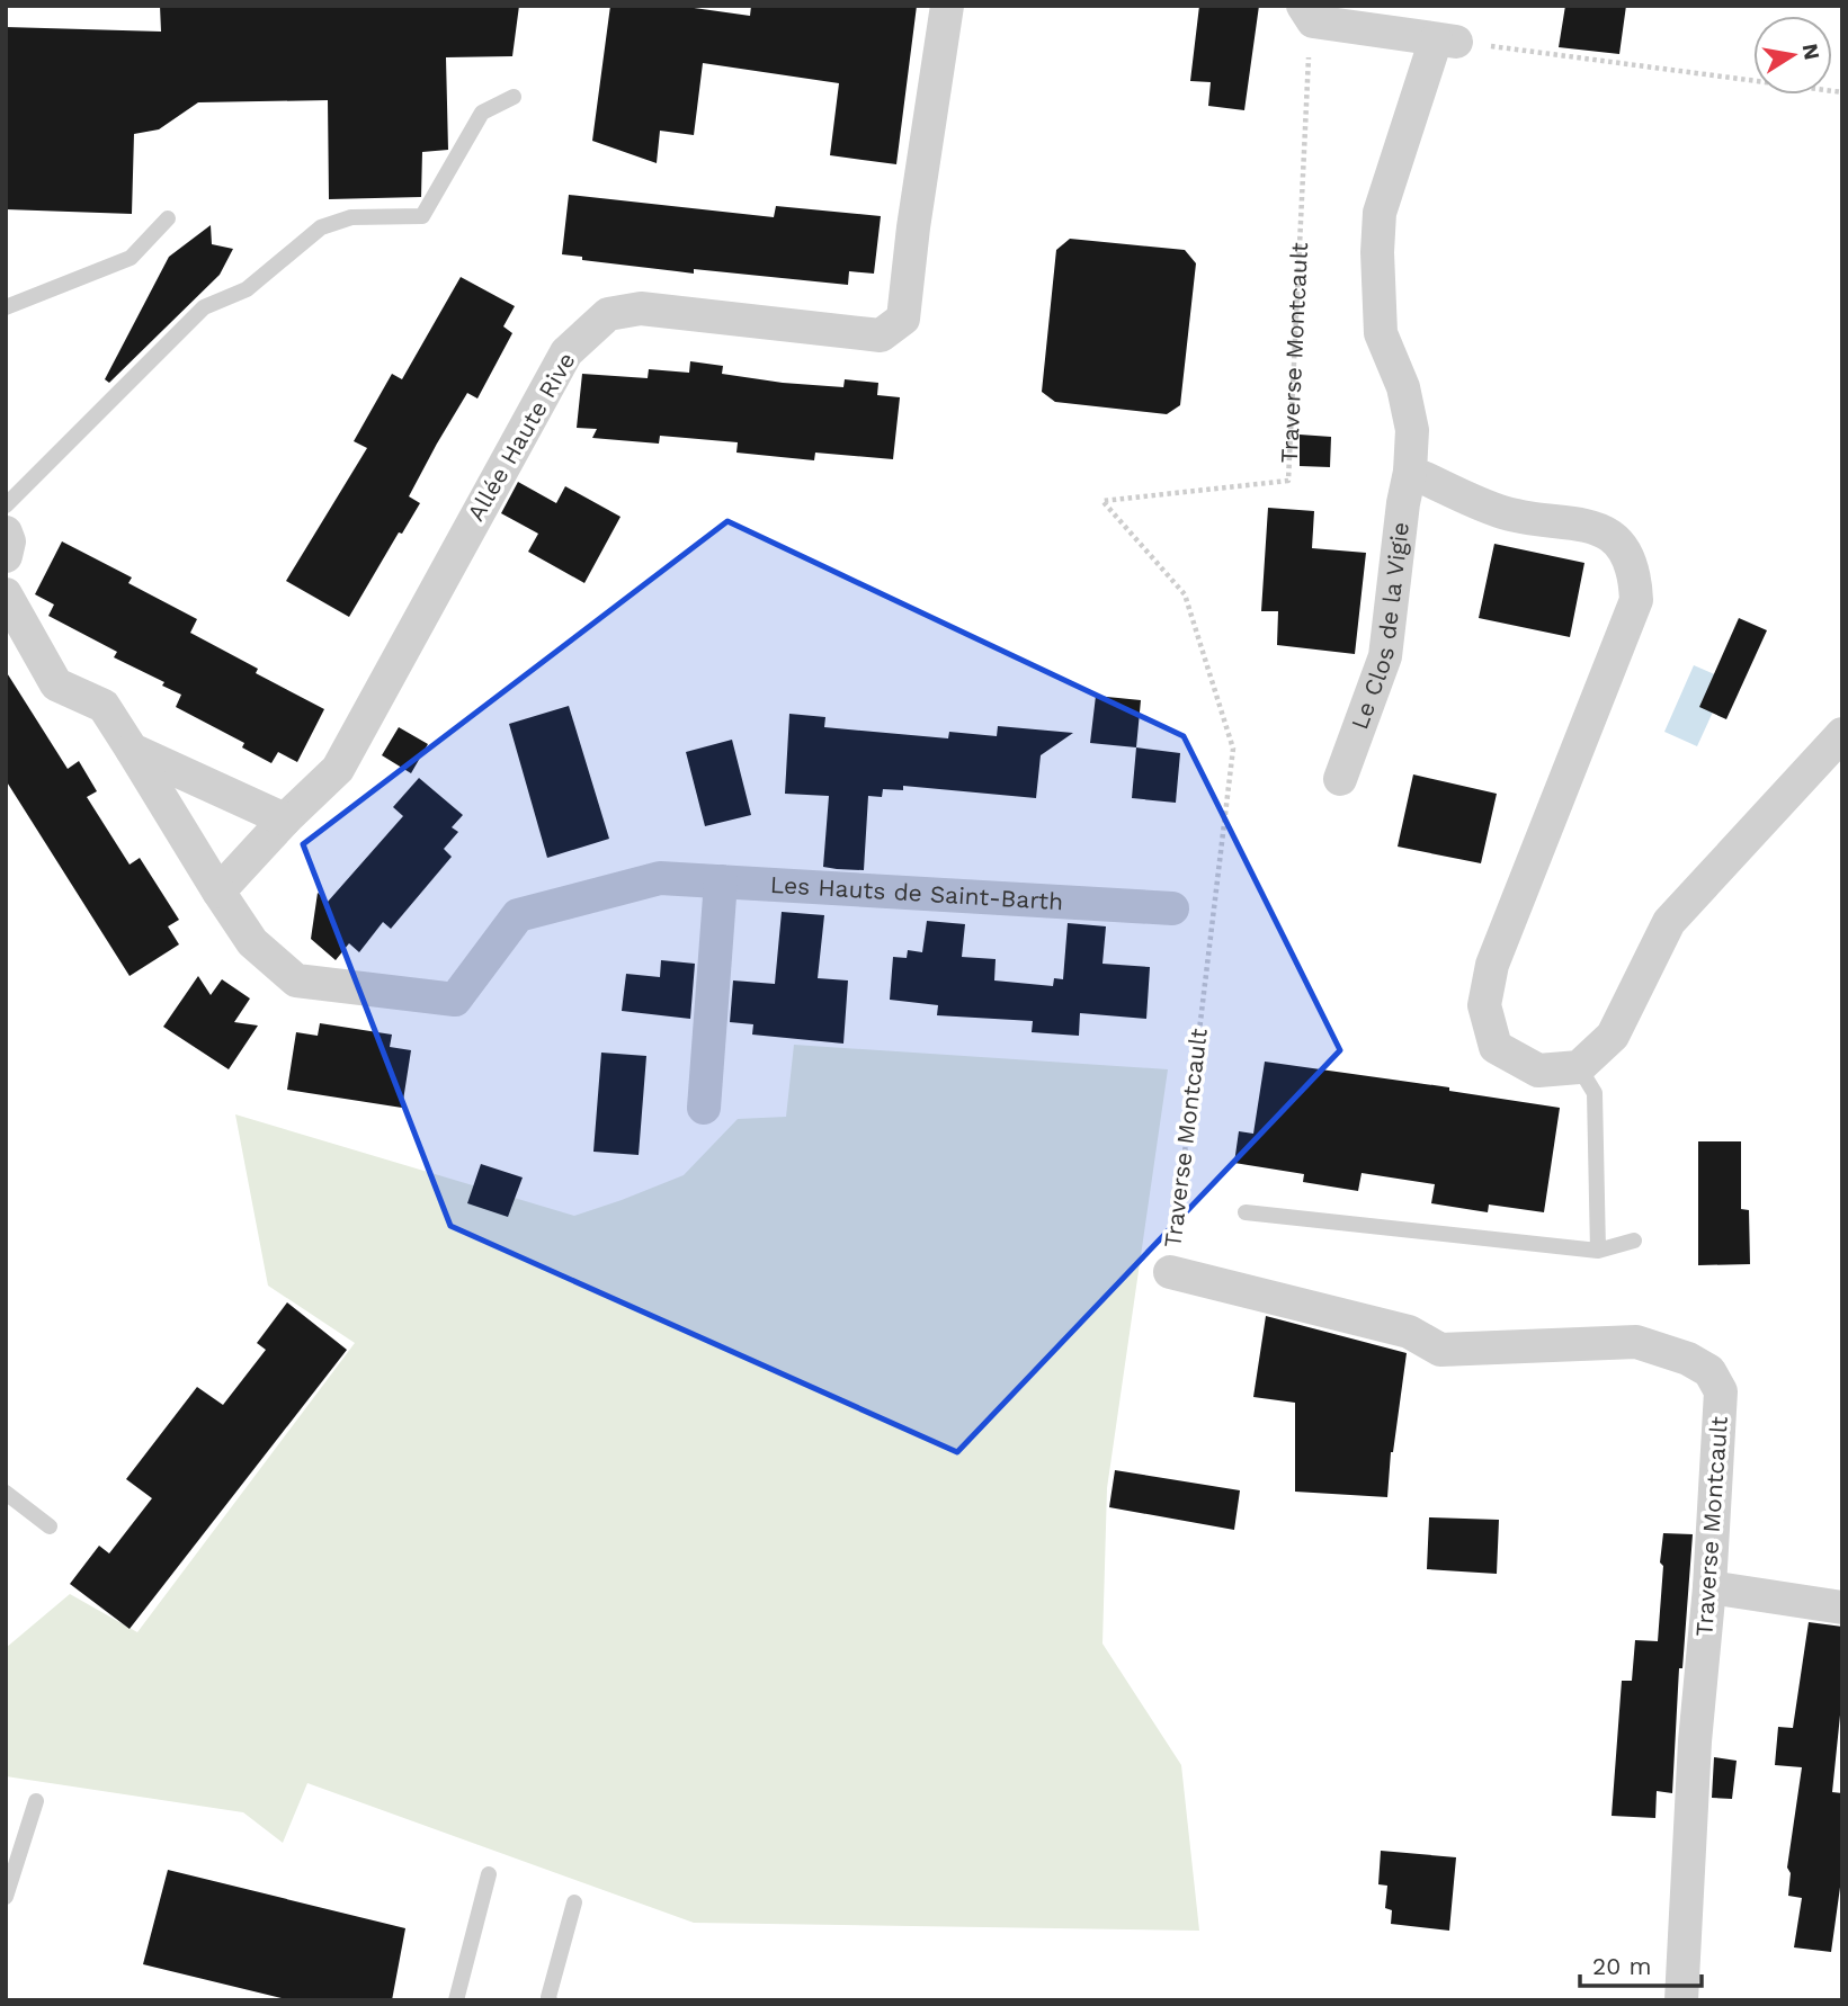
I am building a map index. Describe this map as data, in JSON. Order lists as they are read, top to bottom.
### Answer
{
  "streets": {
    "street": [
      "Traverse Montcault",
      "Allée Haute Rive",
      "Le Clos de la Vigie",
      "Les Hauts de Saint-Barth"
    ]
  },
  "crossings": [
    ["Allée Haute Rive", "Les Hauts de Saint-Barth"]
  ],
  "scale_bar": "20 m",
  "north": "right"
}
